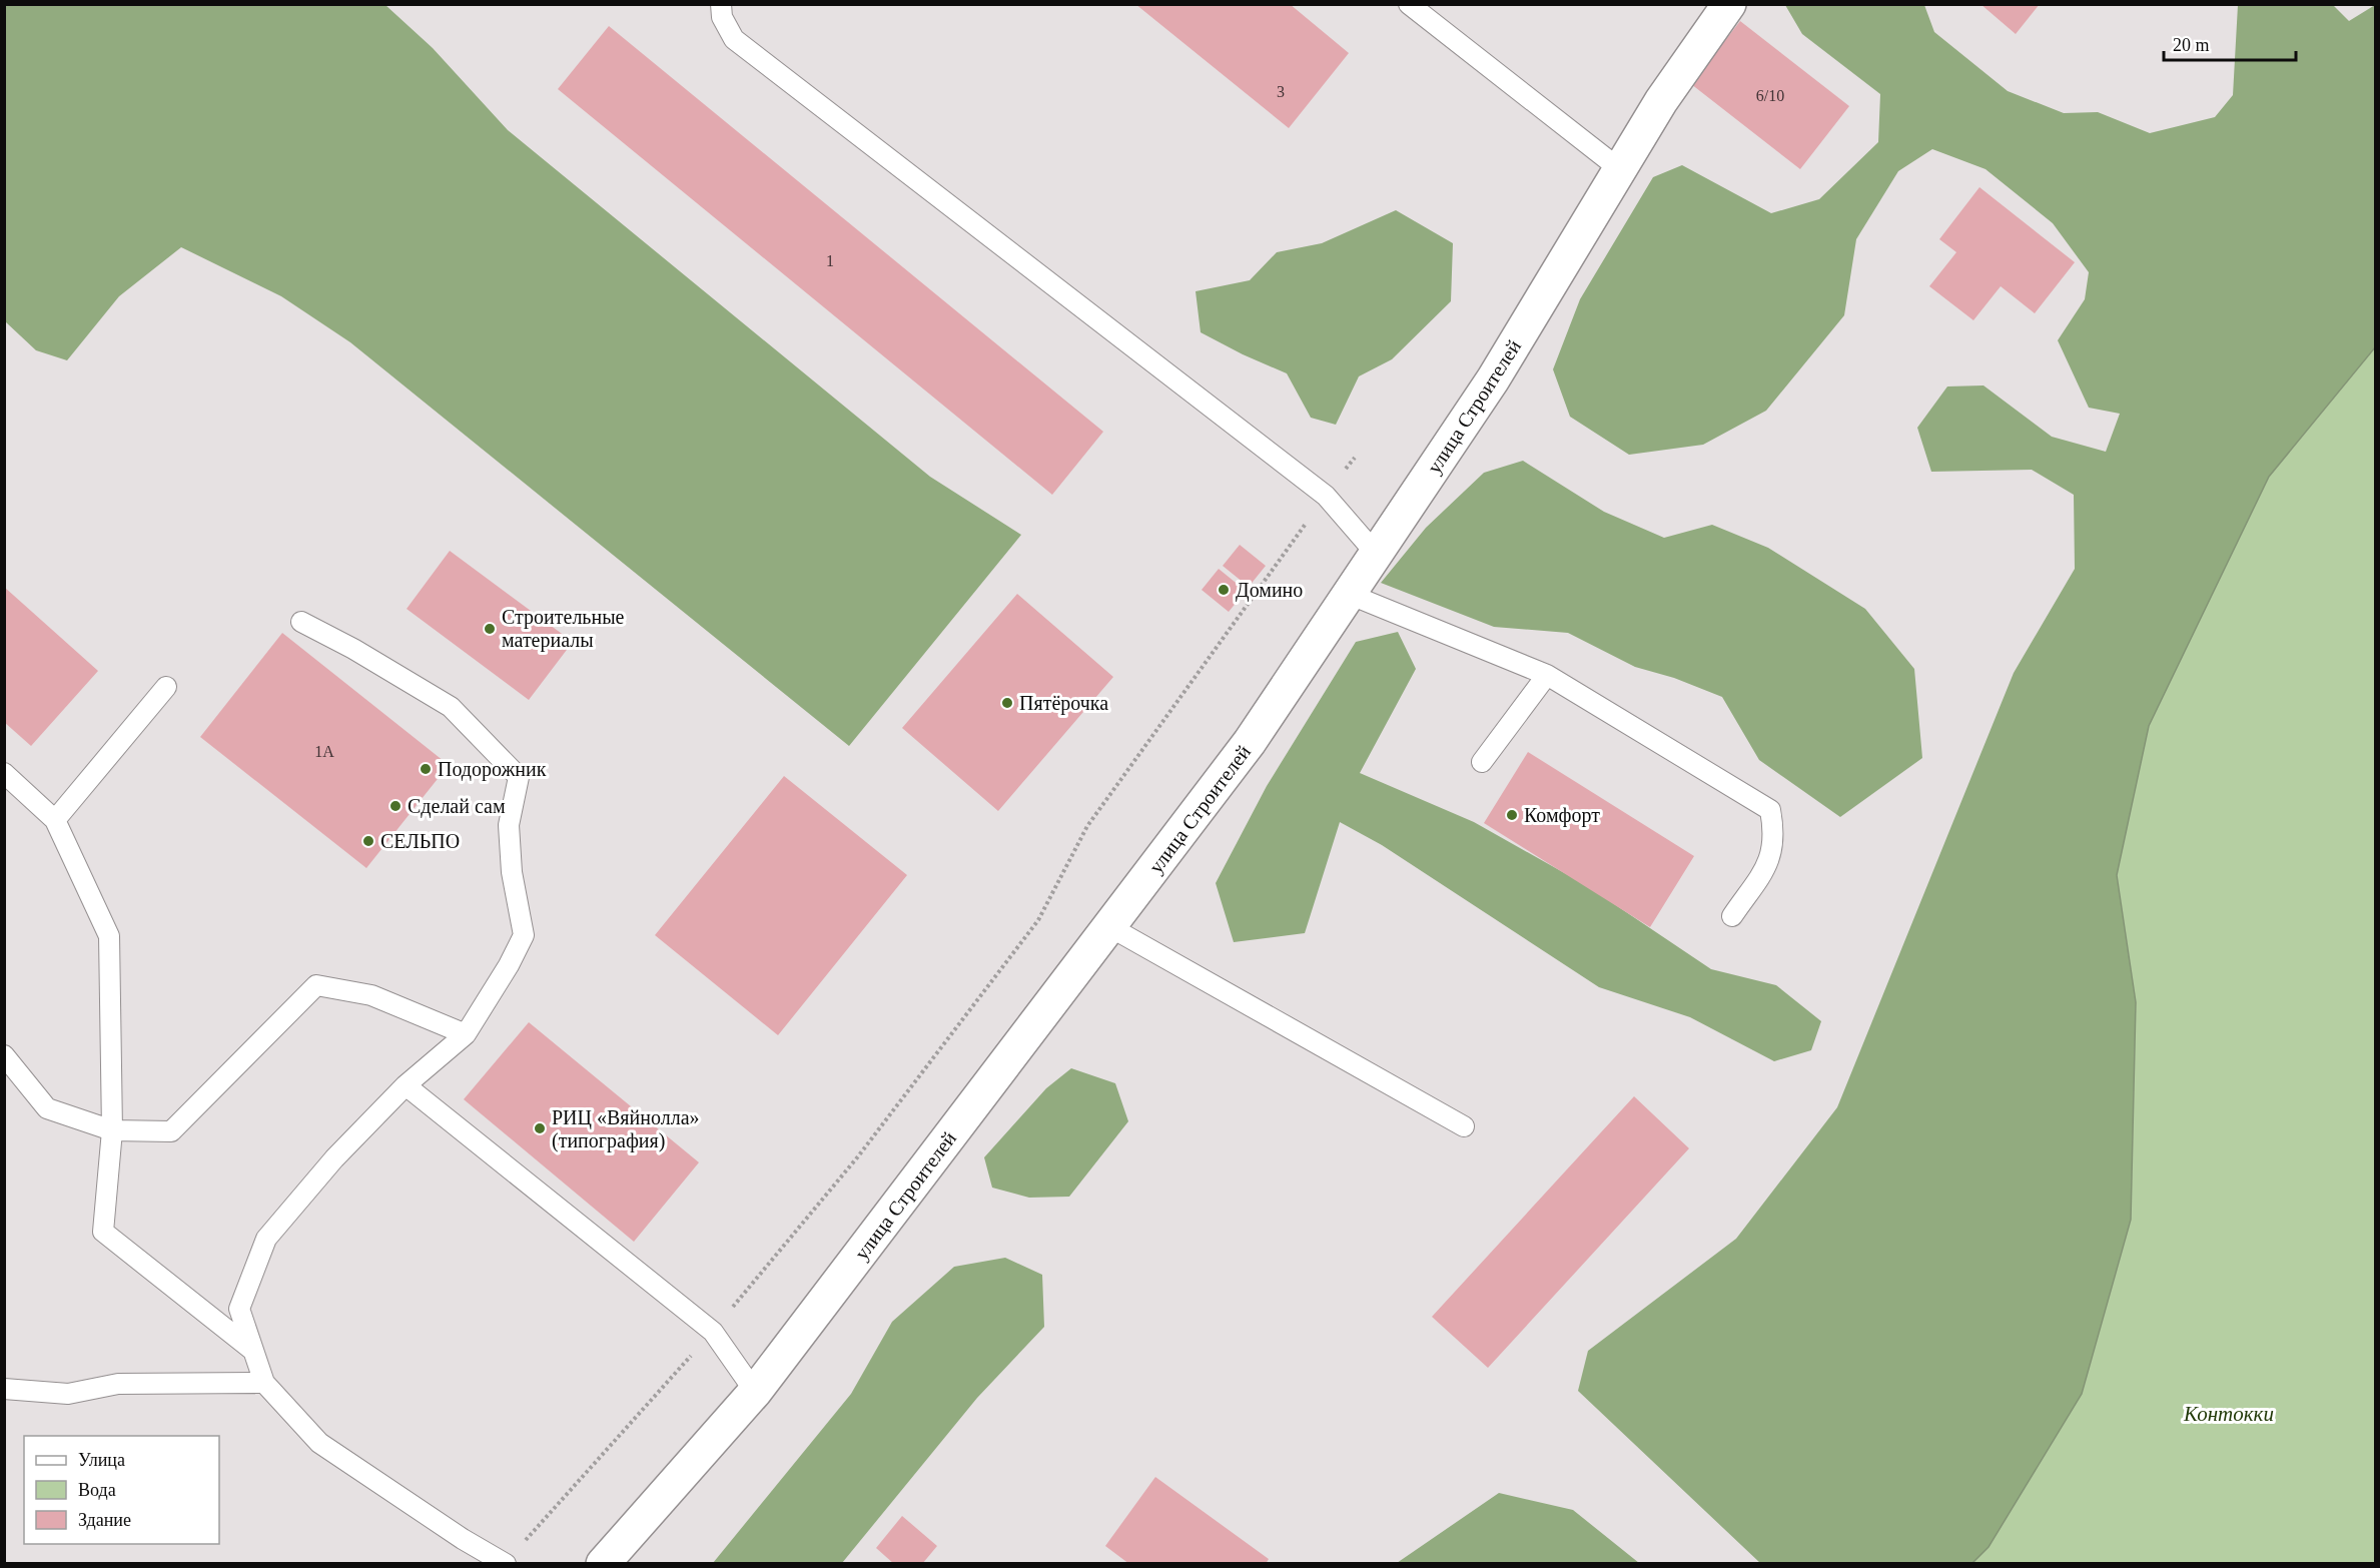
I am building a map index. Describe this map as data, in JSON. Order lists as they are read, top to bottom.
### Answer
{
  "streets": {
    "street": ["улица Строителей"]
  },
  "water": ["Контокки"],
  "places": [
    "Домино",
    "Строительные материалы",
    "Пятёрочка",
    "Подорожник",
    "Сделай сам",
    "Комфорт",
    "СЕЛЬПО",
    "РИЦ «Вяйнолла» (типография)"
  ],
  "house_numbers": [
    "3",
    "6/10",
    "1",
    "1А"
  ],
  "legend": ["Улица", "Вода", "Здание"],
  "scale_bar": "20 m"
}
